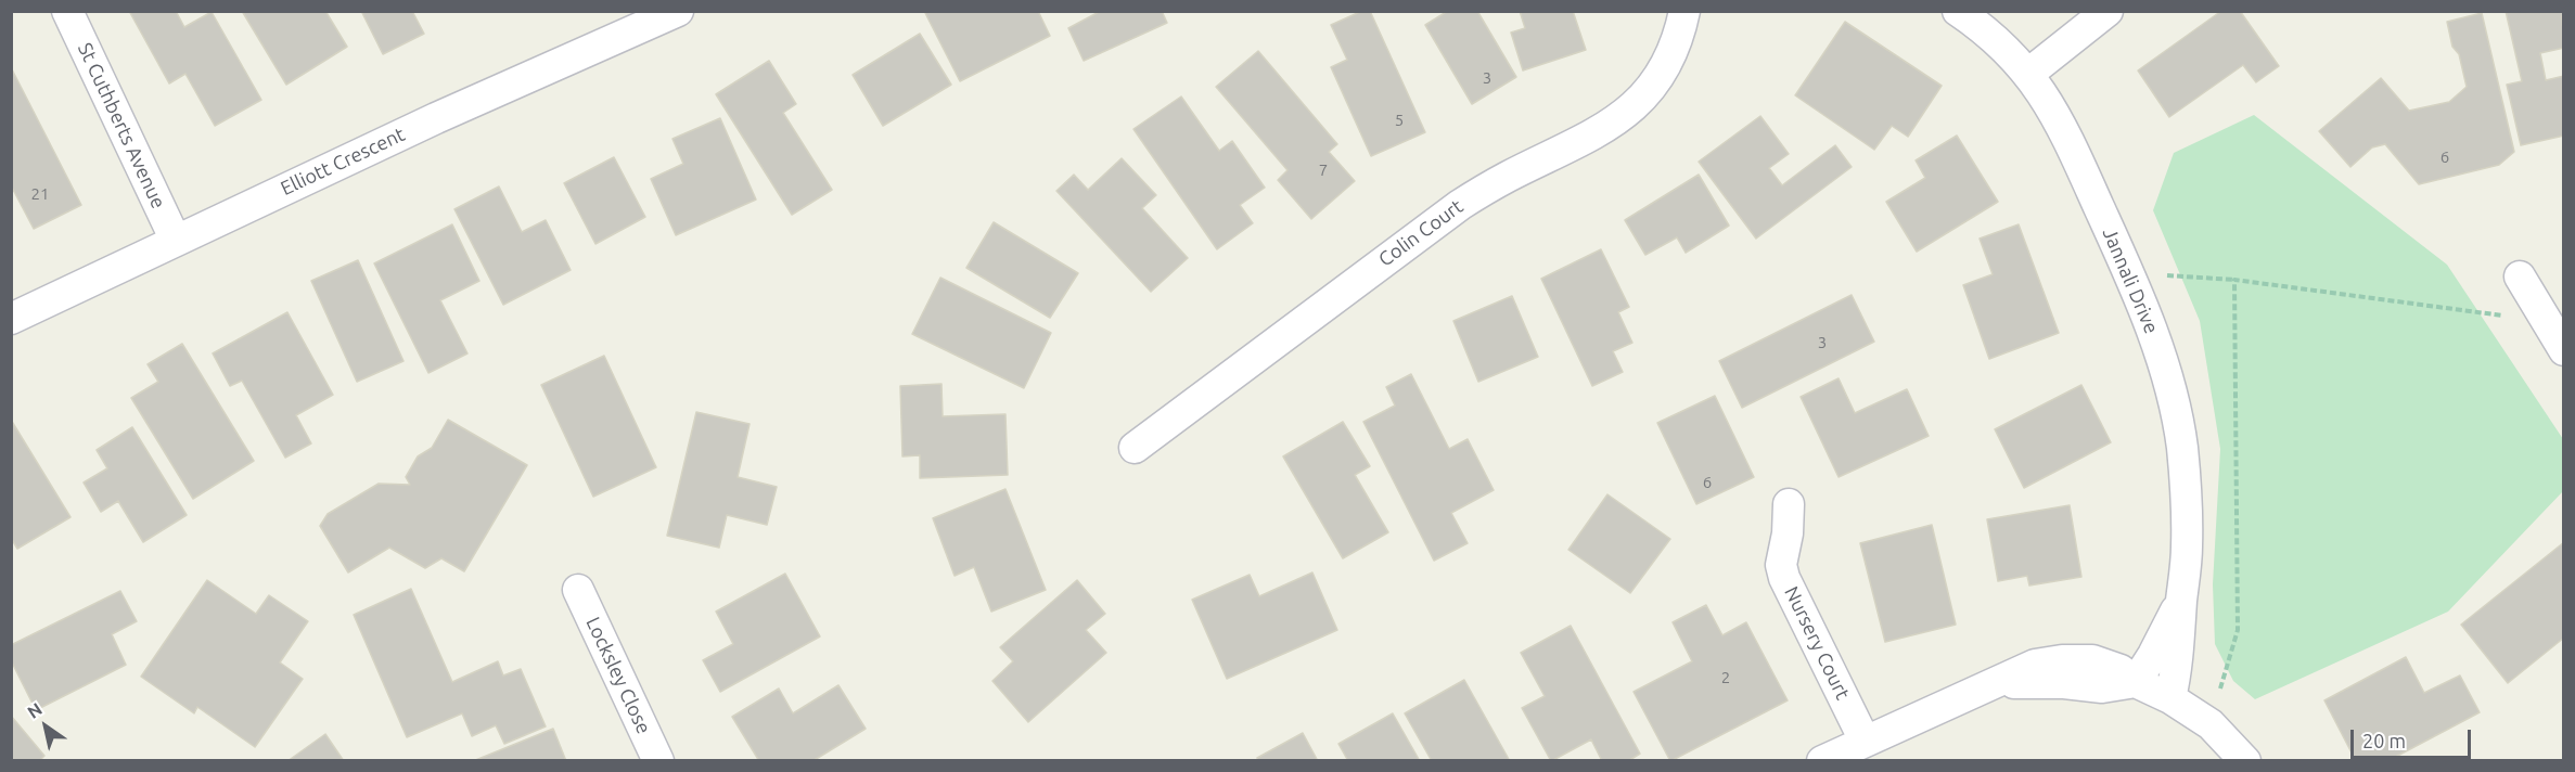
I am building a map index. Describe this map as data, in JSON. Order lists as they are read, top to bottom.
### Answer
{
  "streets": {
    "street": [
      "St Cuthberts Avenue",
      "Elliott Crescent",
      "Colin Court",
      "Jannali Drive",
      "Nursery Court",
      "Locksley Close"
    ]
  },
  "crossings": [
    ["St Cuthberts Avenue", "Elliott Crescent"]
  ],
  "house_numbers": [
    "3",
    "5",
    "6",
    "7",
    "21",
    "3",
    "6",
    "2"
  ],
  "scale_bar": "20 m",
  "north": "top left"
}
